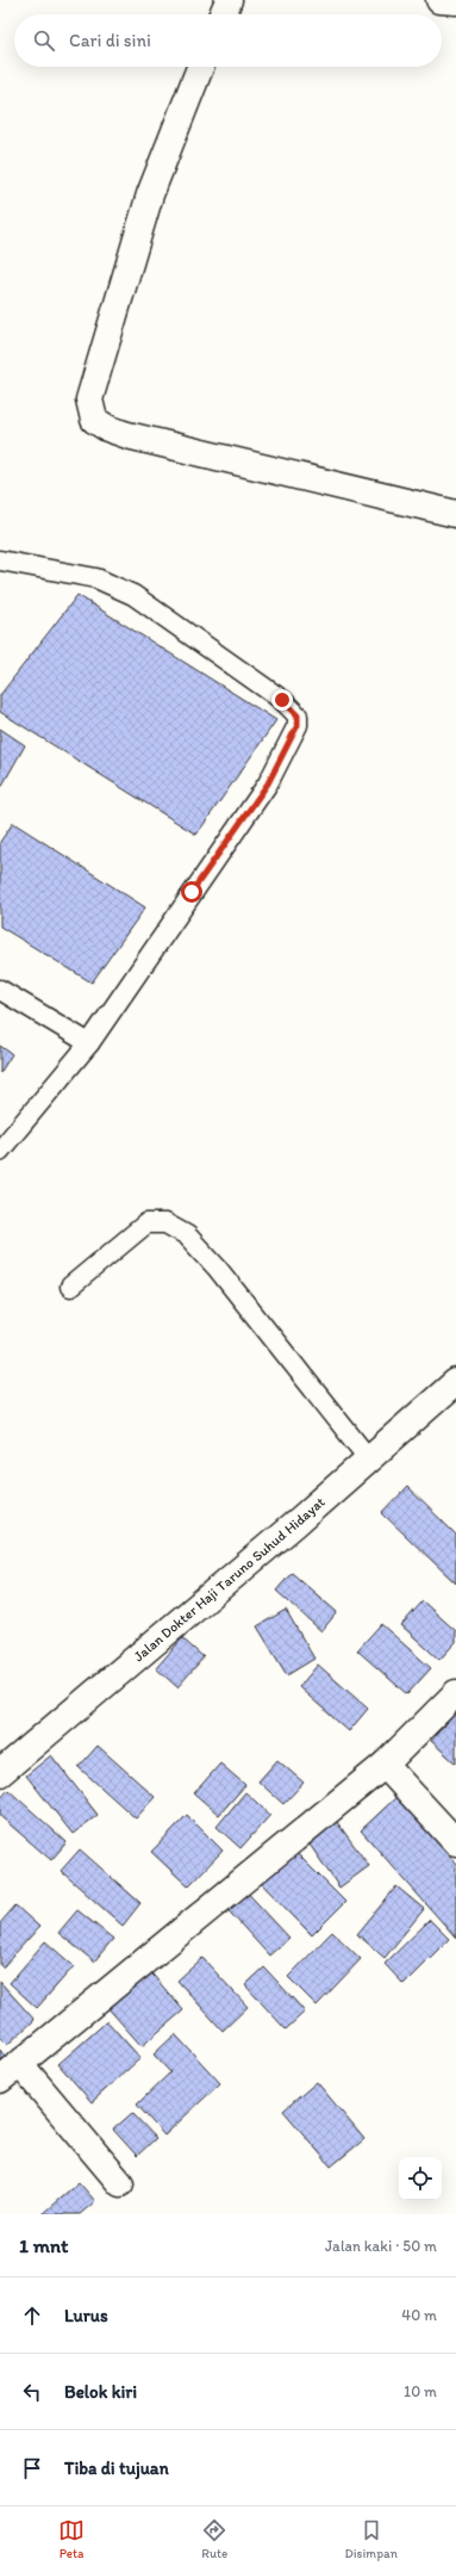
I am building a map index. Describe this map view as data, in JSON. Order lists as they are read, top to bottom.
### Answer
{
  "streets": {
    "street": ["Jalan Dokter Haji Taruno Suhud Hidayat"]
  },
  "page": {
    "search": "Cari di sini",
    "heading": ["1 mnt", "Jalan kaki · 50 m"],
    "list": [
      ["Lurus", "40 m"],
      ["Belok kiri", "10 m"],
      "Tiba di tujuan"
    ],
    "nav": ["Peta", "Rute", "Disimpan"]
  }
}
